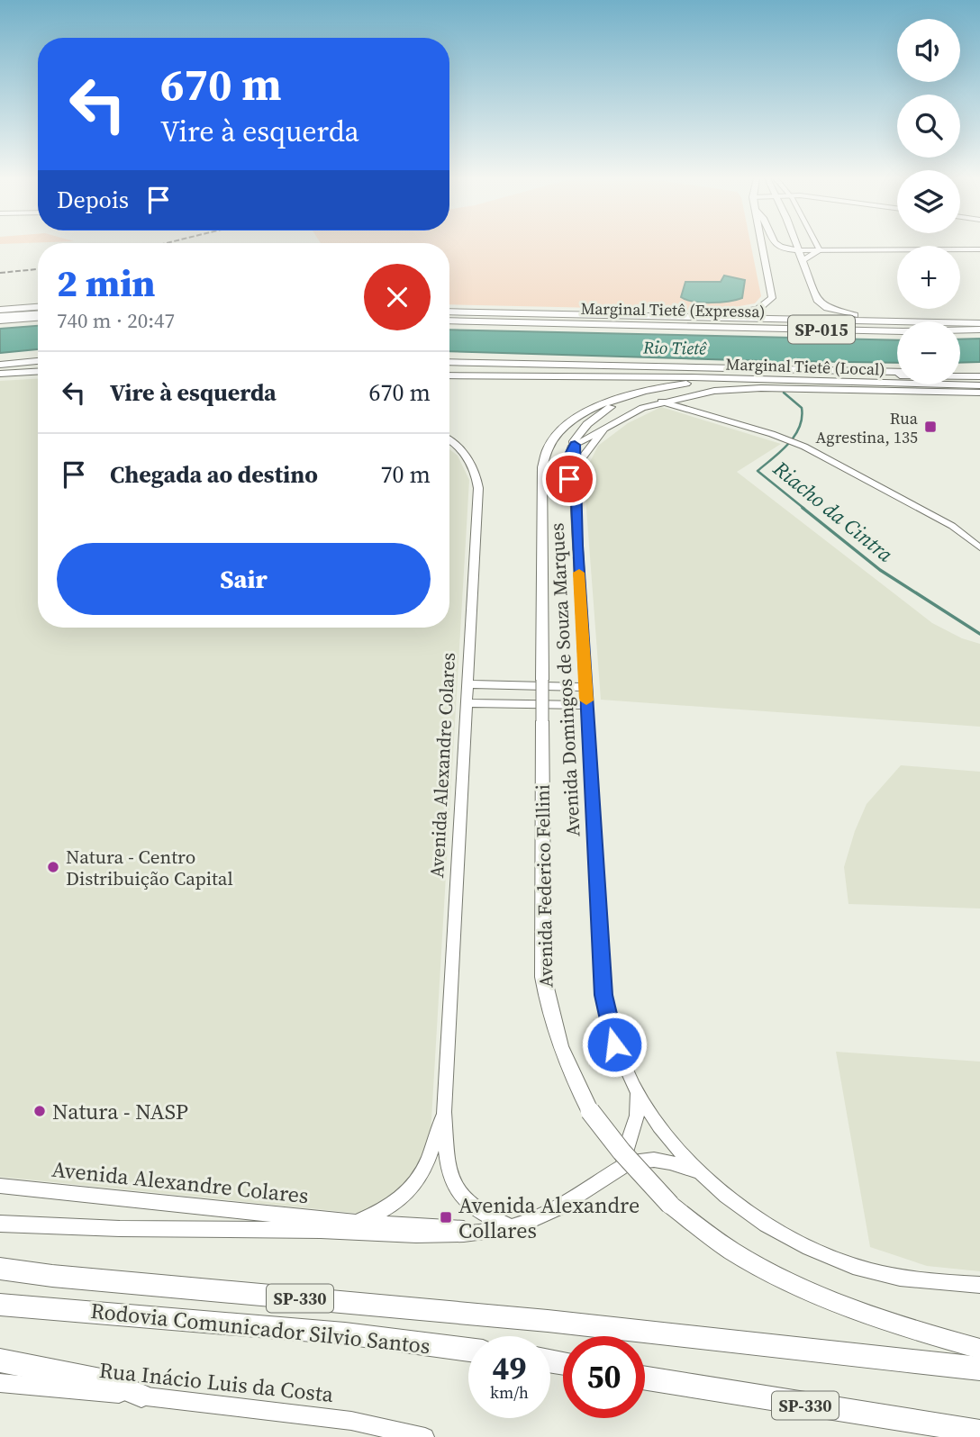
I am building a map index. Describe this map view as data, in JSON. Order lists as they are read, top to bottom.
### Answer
{
  "streets": {
    "highway": [
      "Marginal Tietê (Expressa)",
      "SP-015",
      "Marginal Tietê (Local)",
      "Avenida Federico Fellini",
      "SP-330",
      "Rodovia Comunicador Silvio Santos"
    ],
    "main road": ["Avenida Domingos de Souza Marques", "Avenida Alexandre Colares", "Rua Inácio Luis da Costa"]
  },
  "crossings": [
    ["Marginal Tietê (Local)", "Avenida Domingos de Souza Marques"],
    ["Marginal Tietê (Local)", "Avenida Federico Fellini"],
    ["Avenida Domingos de Souza Marques", "Avenida Alexandre Colares"]
  ],
  "water": ["Rio Tietê", "Riacho da Cintra"],
  "places": {
    "transit": ["Rua Agrestina, 135", "Avenida Alexandre Collares"],
    "other": ["Natura - Centro Distribuição Capital", "Natura - NASP"]
  },
  "page": {
    "map_buttons": ["+", "−"],
    "turn": ["670 m", "Vire à esquerda"],
    "then": "Depois",
    "heading": ["2 min", "740 m · 20:47"],
    "list": [
      {
        "name": "Vire à esquerda",
        "value": "670 m"
      },
      {
        "name": "Chegada ao destino",
        "value": "70 m"
      }
    ],
    "buttons": "Sair",
    "speed": "49 km/h",
    "limit": "50"
  }
}
